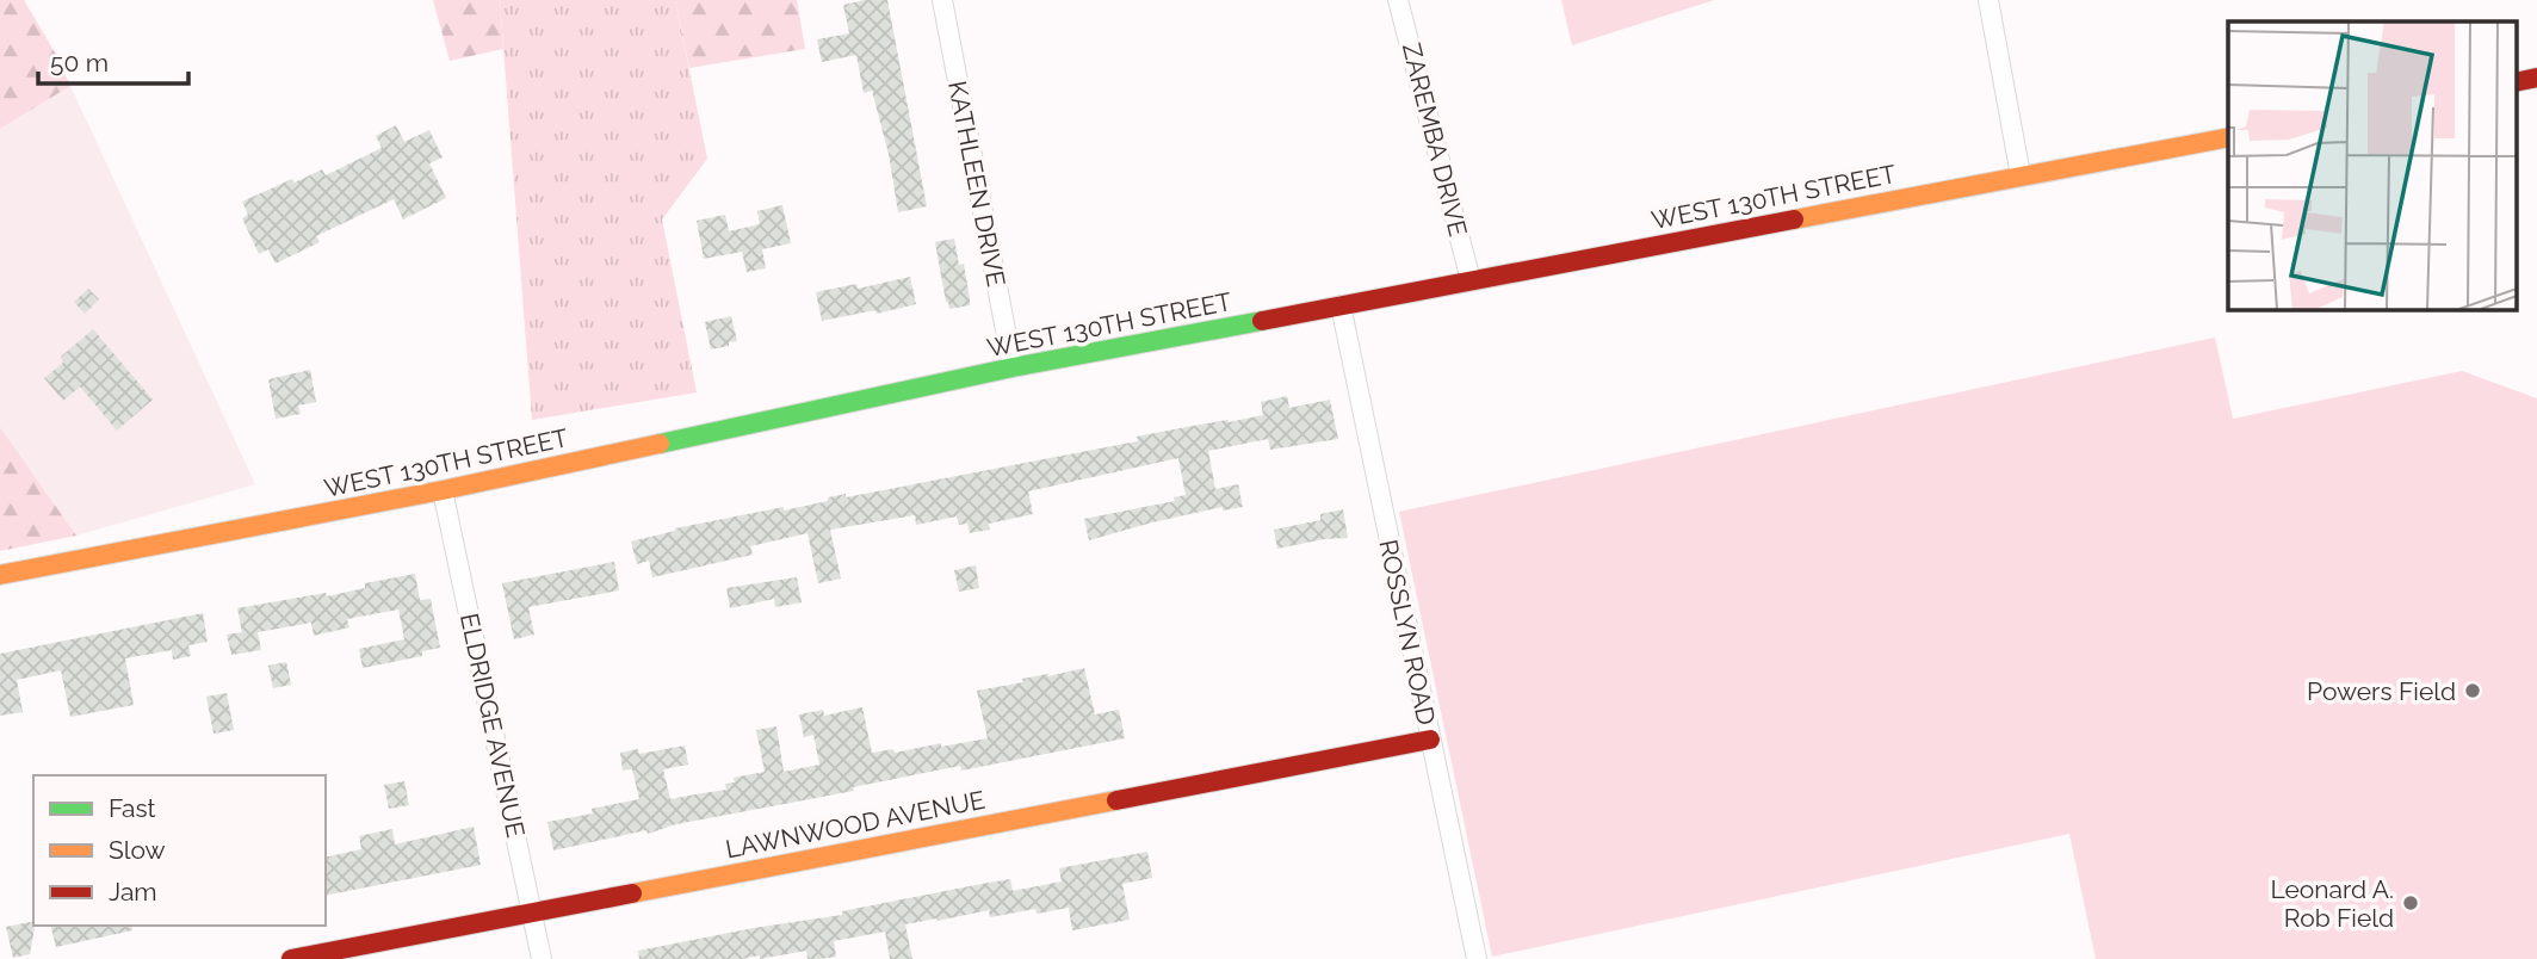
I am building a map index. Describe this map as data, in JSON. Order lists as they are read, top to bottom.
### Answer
{
  "streets": {
    "main road": ["WEST 130TH STREET", "LAWNWOOD AVENUE"],
    "street": [
      "ZAREMBA DRIVE",
      "KATHLEEN DRIVE",
      "ROSSLYN ROAD",
      "ELDRIDGE AVENUE"
    ]
  },
  "crossings": [
    ["ZAREMBA DRIVE", "WEST 130TH STREET"],
    ["KATHLEEN DRIVE", "WEST 130TH STREET"],
    ["WEST 130TH STREET", "ROSSLYN ROAD"],
    ["WEST 130TH STREET", "ELDRIDGE AVENUE"],
    ["ROSSLYN ROAD", "LAWNWOOD AVENUE"],
    ["ELDRIDGE AVENUE", "LAWNWOOD AVENUE"]
  ],
  "places": ["Powers Field", "Leonard A. Rob Field"],
  "legend": ["Fast", "Slow", "Jam"],
  "scale_bar": "50 m"
}
